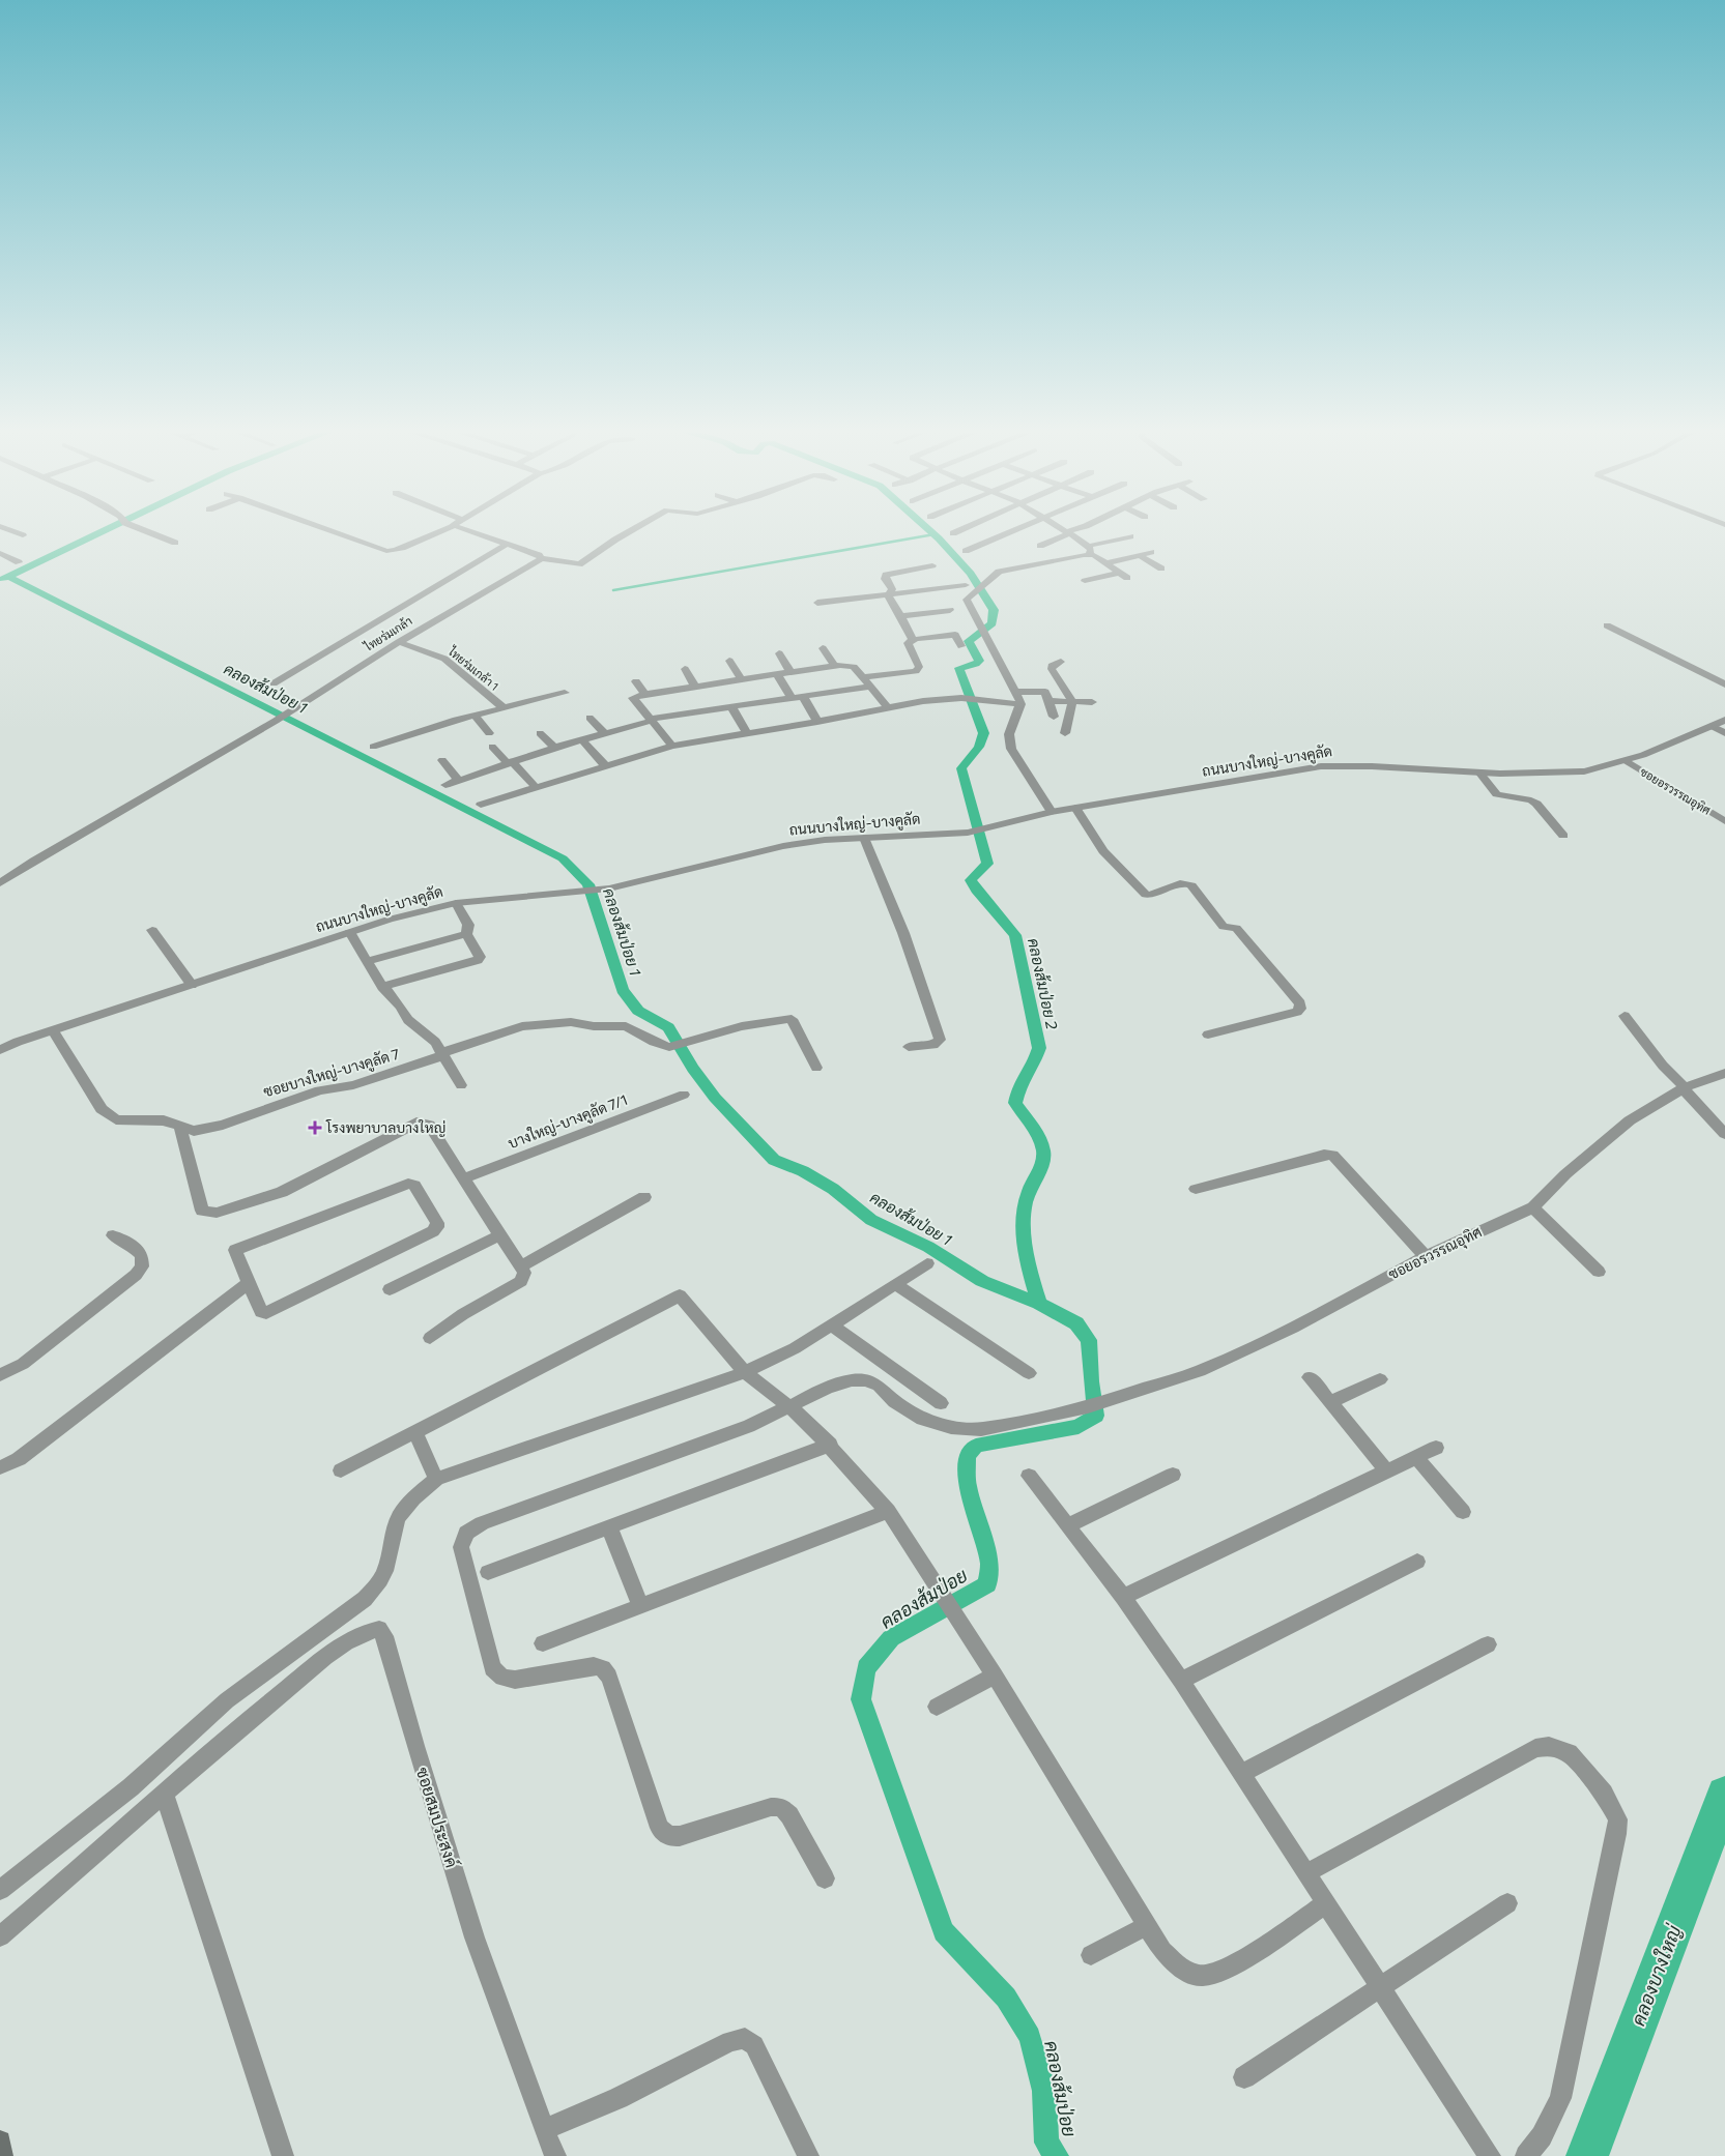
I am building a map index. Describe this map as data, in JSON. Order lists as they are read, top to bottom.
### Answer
{
  "streets": {
    "street": [
      "ไทยร่มเกล้า",
      "ไทยร่มเกล้า 1",
      "ถนนบางใหญ่-บางคูลัด",
      "ซอยอรวรรณอุทิศ",
      "ซอยบางใหญ่-บางคูลัด 7",
      "บางใหญ่-บางคูลัด 7/1",
      "ซอยสมประสงค์"
    ]
  },
  "crossings": [
    ["ไทยร่มเกล้า", "ไทยร่มเกล้า 1"],
    ["ถนนบางใหญ่-บางคูลัด", "ซอยอรวรรณอุทิศ"],
    ["ถนนบางใหญ่-บางคูลัด", "ซอยบางใหญ่-บางคูลัด 7"]
  ],
  "water": [
    "คลองส้มป่อย 1",
    "คลองส้มป่อย 2",
    "คลองส้มป่อย",
    "คลองบางใหญ่"
  ],
  "places": {
    "health": ["โรงพยาบาลบางใหญ่"]
  }
}
